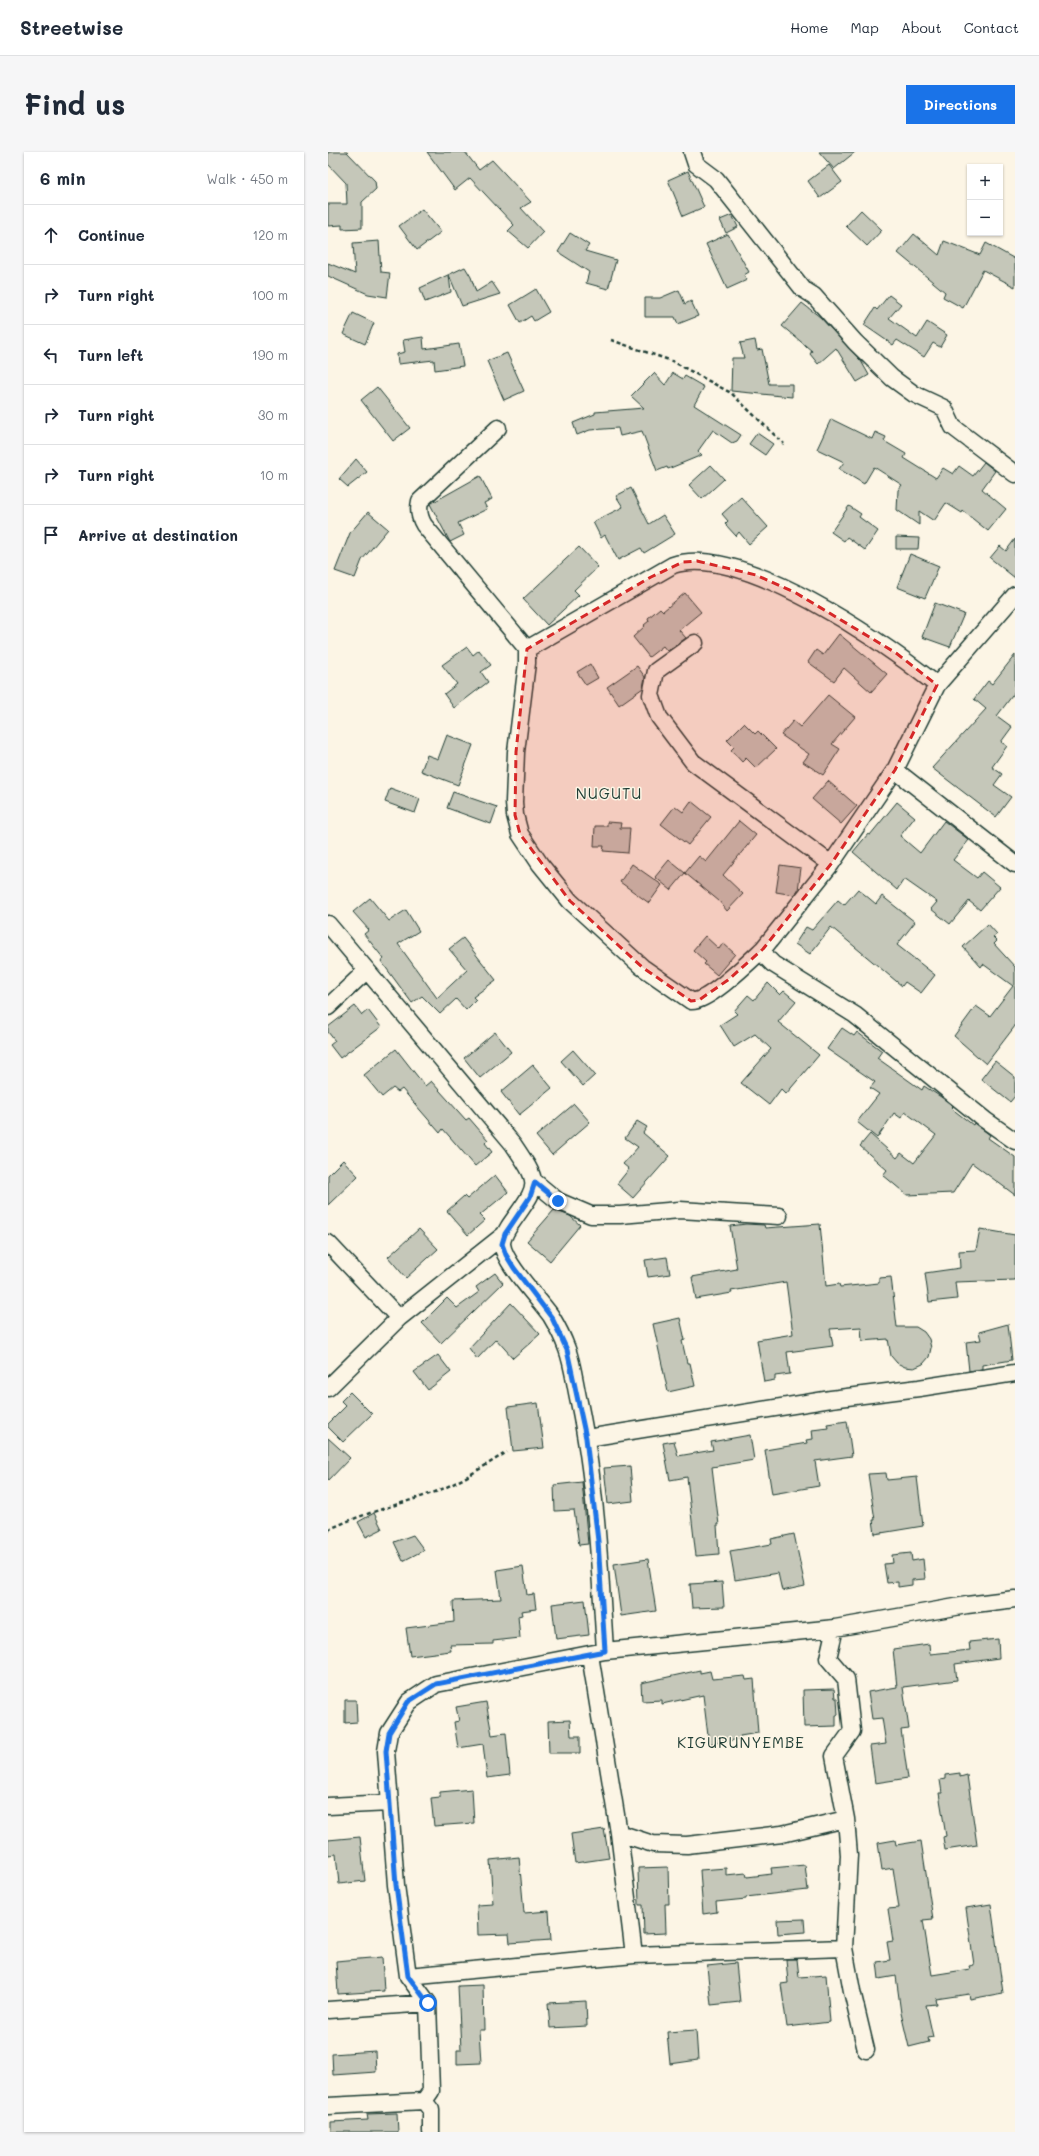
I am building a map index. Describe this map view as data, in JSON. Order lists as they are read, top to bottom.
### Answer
{
  "districts": ["NUGUTU", "KIGURUNYEMBE"],
  "page": {
    "header": "Streetwise",
    "nav": [
      "Home",
      "Map",
      "About",
      "Contact"
    ],
    "buttons": "Directions",
    "title": "Find us",
    "heading": ["6 min", "Walk · 450 m"],
    "map_buttons": ["+", "−"],
    "list": [
      ["Continue", "120 m"],
      ["Turn right", "100 m"],
      ["Turn left", "190 m"],
      ["Turn right", "30 m"],
      ["Turn right", "10 m"],
      "Arrive at destination"
    ]
  }
}
